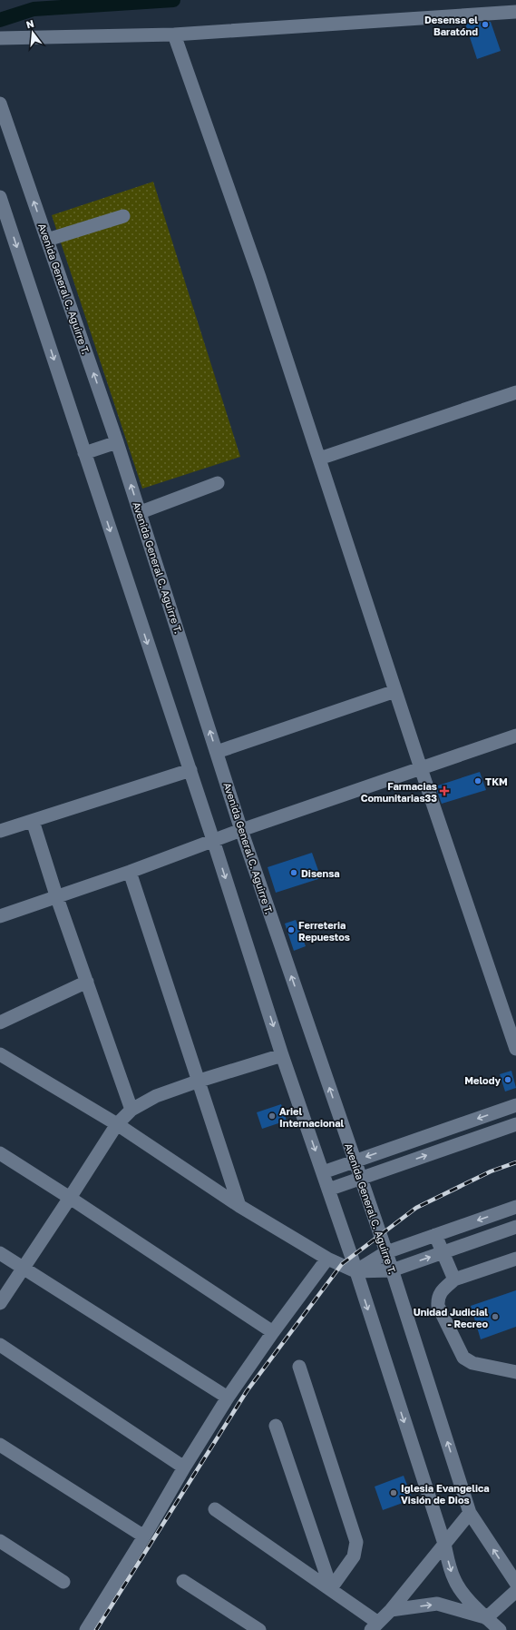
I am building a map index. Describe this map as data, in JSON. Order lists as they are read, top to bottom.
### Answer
{
  "streets": {
    "street": ["Avenida General C. Aguirre T."]
  },
  "places": {
    "other": [
      "Desensa el Baratónd",
      "TKM",
      "Disensa",
      "Ferreteria Repuestos",
      "Melody",
      "Ariel Internacional",
      "Unidad Judicial - Recreo",
      "Iglesia Evangelica Visión de Dios"
    ],
    "health": ["Farmacias Comunitarias33"]
  },
  "north": "top"
}
